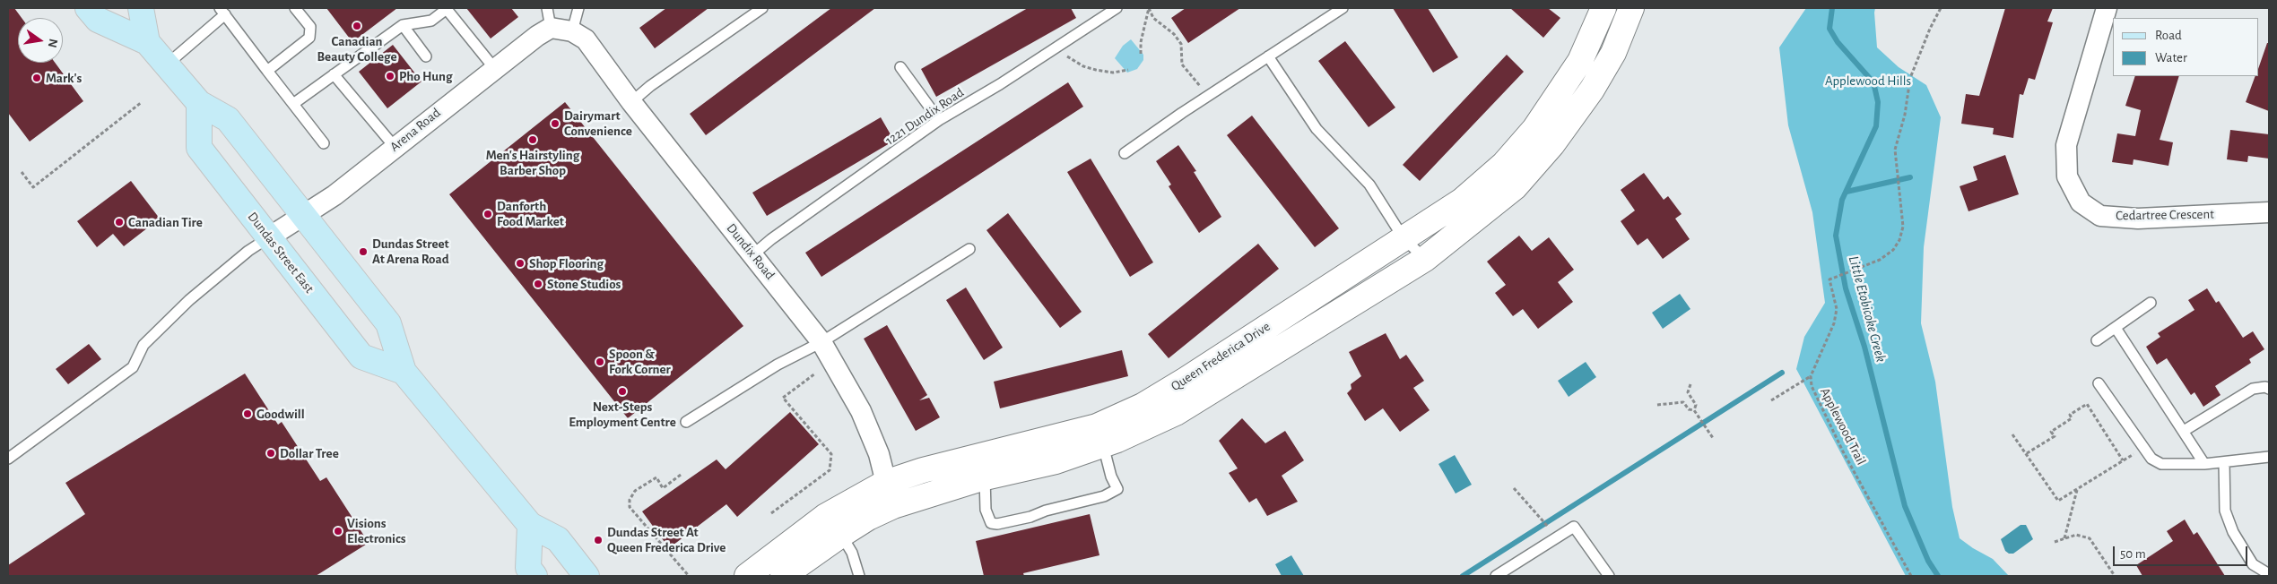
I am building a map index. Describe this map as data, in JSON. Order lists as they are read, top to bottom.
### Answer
{
  "streets": {
    "main road": ["Dundas Street East"],
    "street": [
      "Arena Road",
      "Cedartree Crescent",
      "Dundix Road",
      "Queen Frederica Drive"
    ],
    "lane": ["1221 Dundix Road"],
    "path": ["Applewood Trail"]
  },
  "crossings": [
    ["1221 Dundix Road", "Dundix Road"],
    ["Arena Road", "Dundix Road"],
    ["Arena Road", "Dundas Street East"],
    ["Dundix Road", "Queen Frederica Drive"]
  ],
  "water": ["Little Etobicoke Creek"],
  "parks": ["Applewood Hills"],
  "places": [
    "Canadian Beauty College",
    "Pho Hung",
    "Mark's",
    "Dairymart Convenience",
    "Men's Hairstyling Barber Shop",
    "Danforth Food Market",
    "Canadian Tire",
    "Dundas Street At Arena Road",
    "Shop Flooring",
    "Stone Studios",
    "Spoon & Fork Corner",
    "Next-Steps Employment Centre",
    "Goodwill",
    "Dollar Tree",
    "Visions Electronics",
    "Dundas Street At Queen Frederica Drive"
  ],
  "legend": ["Road", "Water"],
  "scale_bar": "50 m",
  "north": "right"
}
